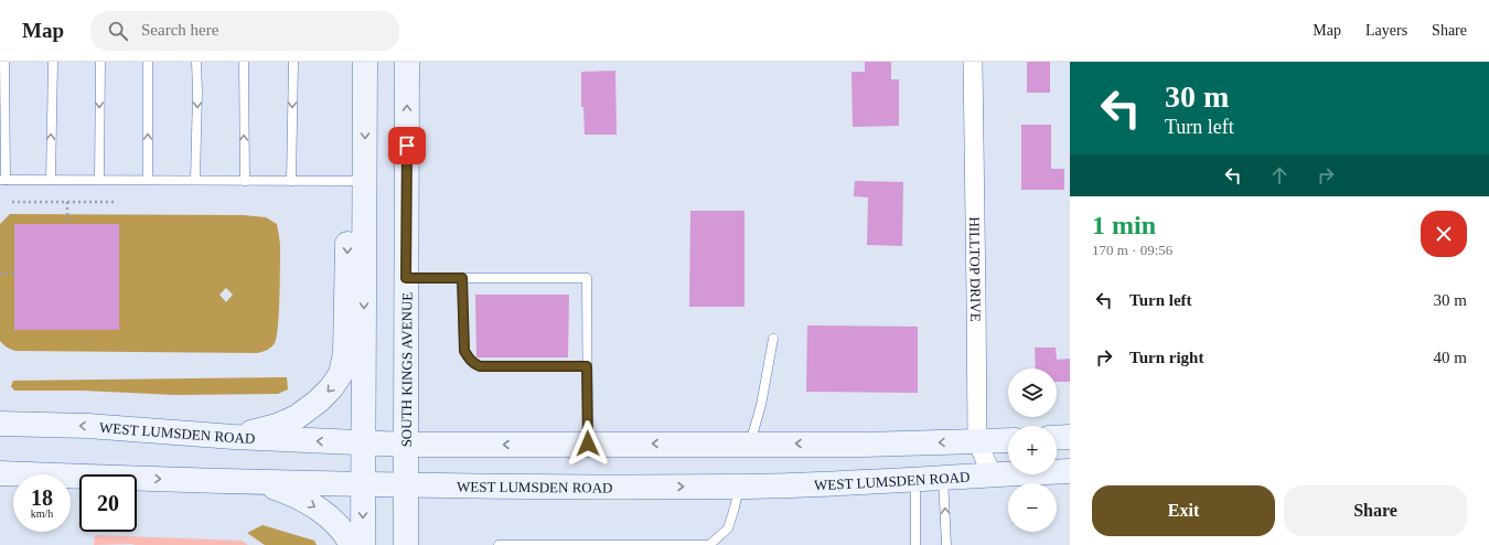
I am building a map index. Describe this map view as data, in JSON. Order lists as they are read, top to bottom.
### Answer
{
  "streets": {
    "main road": ["SOUTH KINGS AVENUE", "WEST LUMSDEN ROAD"],
    "street": ["HILLTOP DRIVE"]
  },
  "crossings": [
    ["HILLTOP DRIVE", "WEST LUMSDEN ROAD"],
    ["SOUTH KINGS AVENUE", "WEST LUMSDEN ROAD"]
  ],
  "page": {
    "header": "Map",
    "search": "Search here",
    "nav": ["Map", "Layers", "Share"],
    "turn": ["30 m", "Turn left"],
    "heading": ["1 min", "170 m · 09:56"],
    "list": [
      {
        "name": "Turn left",
        "value": "30 m"
      },
      {
        "name": "Turn right",
        "value": "40 m"
      }
    ],
    "map_buttons": ["+", "−"],
    "speed": "18 km/h",
    "limit": "20",
    "buttons": ["Exit", "Share"]
  }
}
